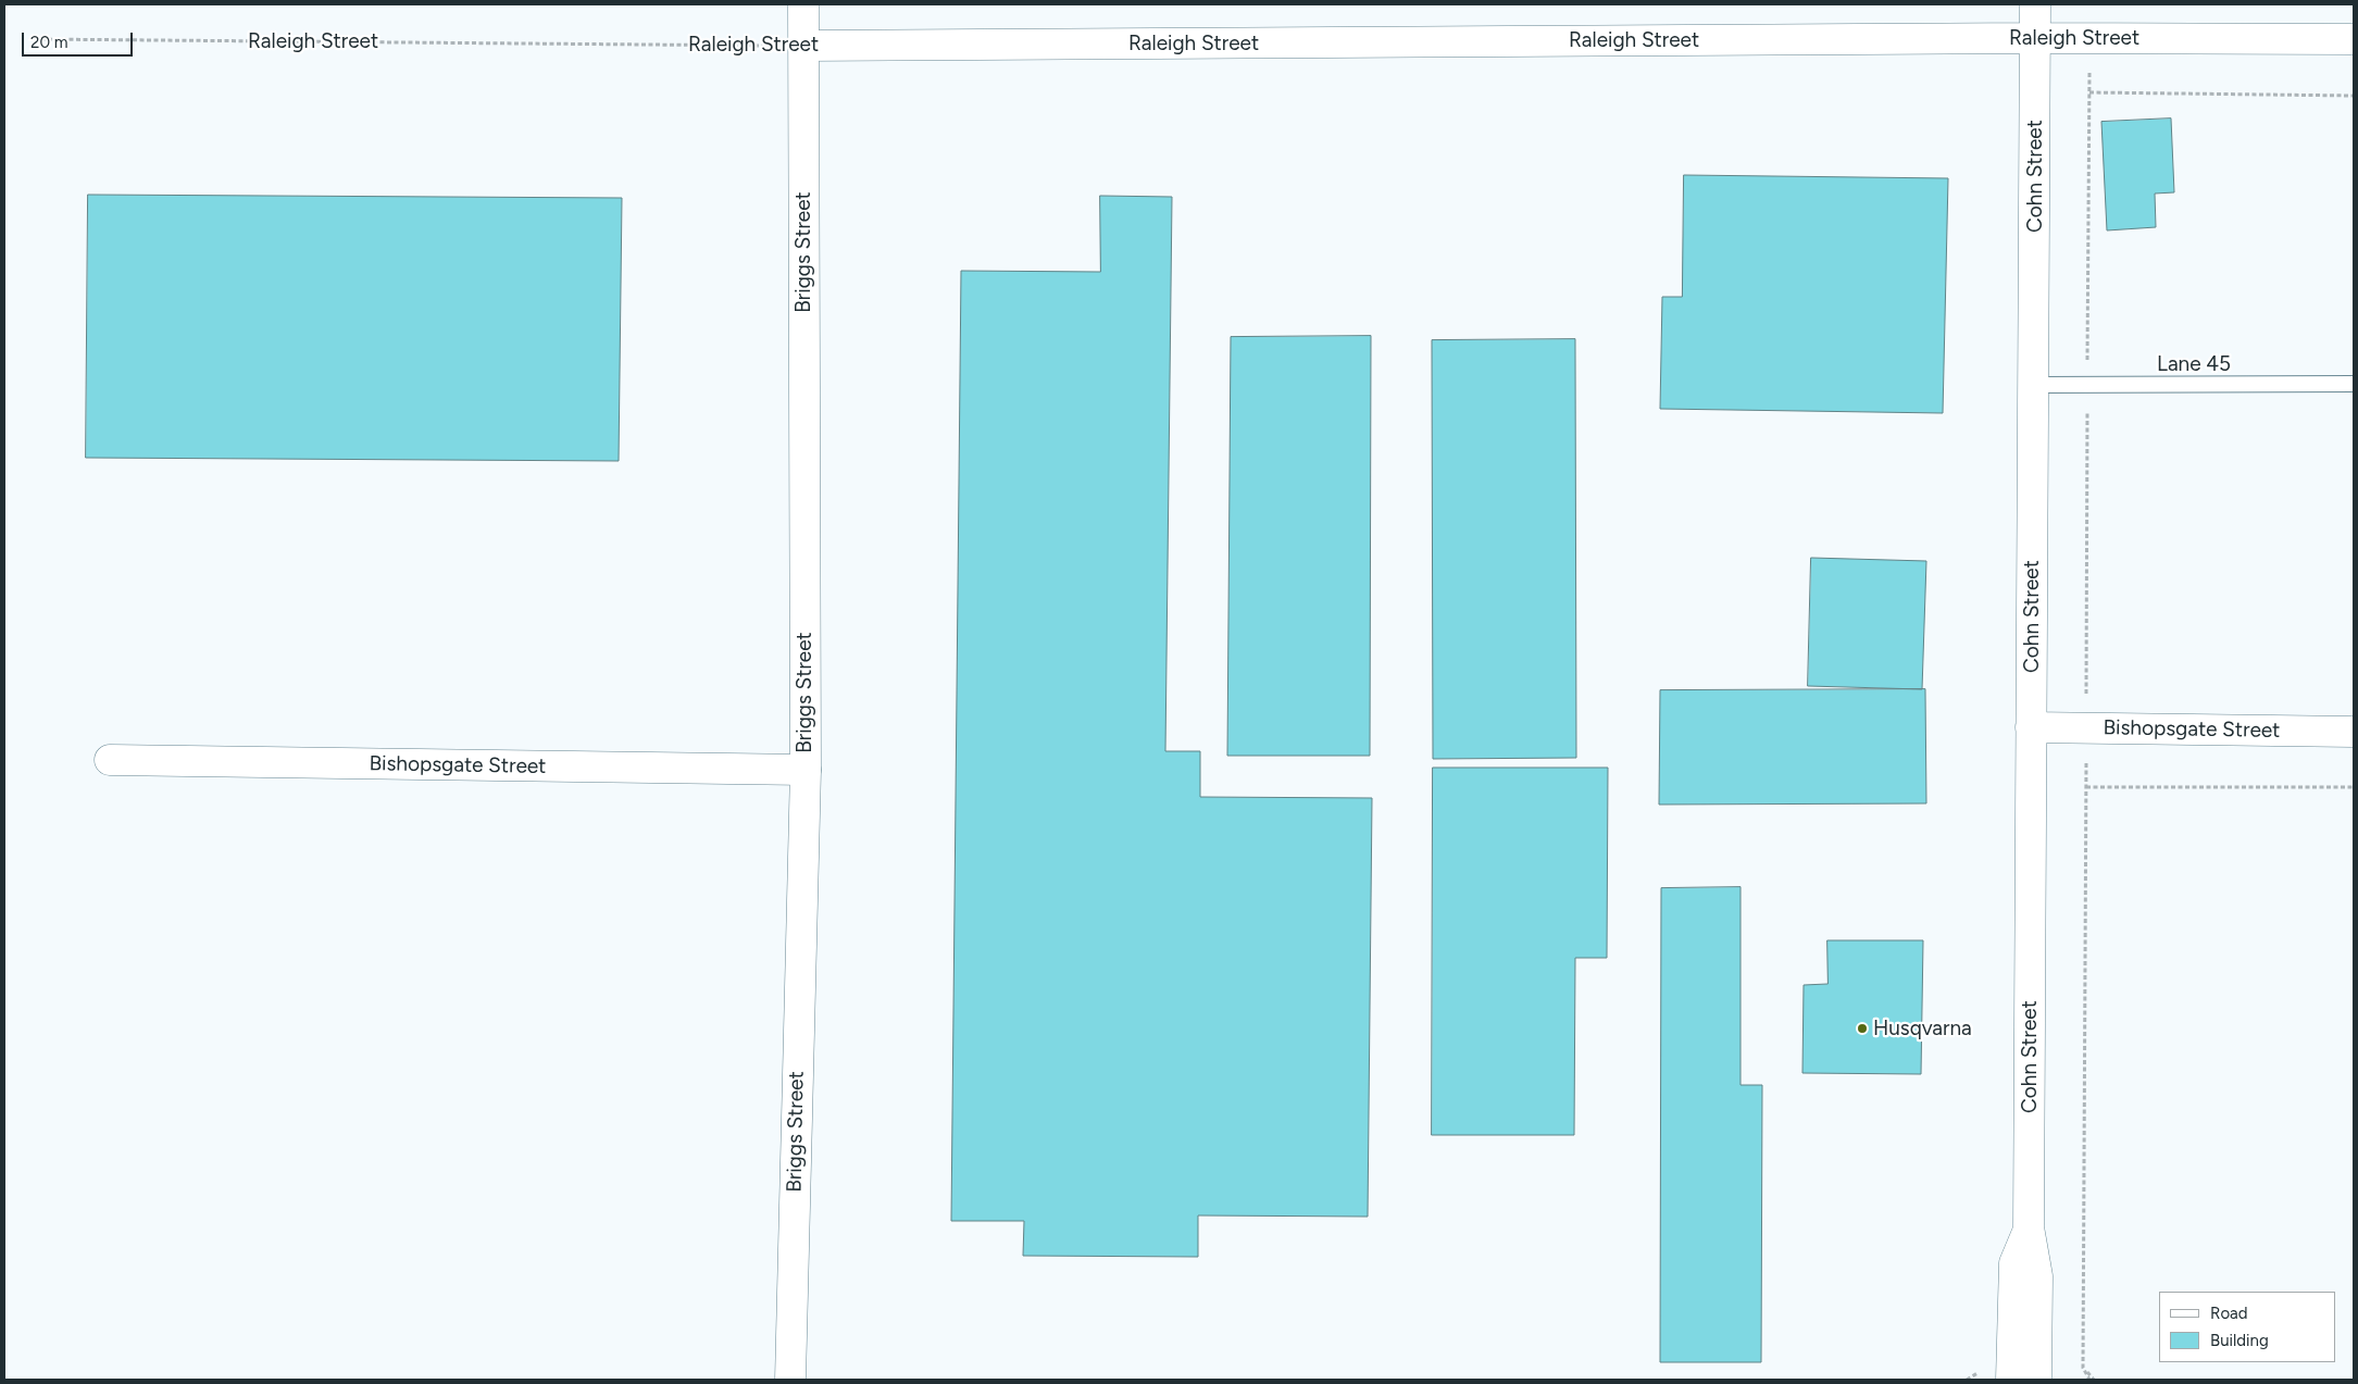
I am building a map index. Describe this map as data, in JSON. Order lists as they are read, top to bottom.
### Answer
{
  "streets": {
    "street": [
      "Raleigh Street",
      "Cohn Street",
      "Briggs Street",
      "Bishopsgate Street"
    ],
    "lane": ["Lane 45"]
  },
  "crossings": [
    ["Raleigh Street", "Cohn Street"],
    ["Raleigh Street", "Briggs Street"],
    ["Cohn Street", "Lane 45"],
    ["Cohn Street", "Bishopsgate Street"],
    ["Briggs Street", "Bishopsgate Street"]
  ],
  "places": ["Husqvarna"],
  "legend": ["Road", "Building"],
  "scale_bar": "20 m"
}
